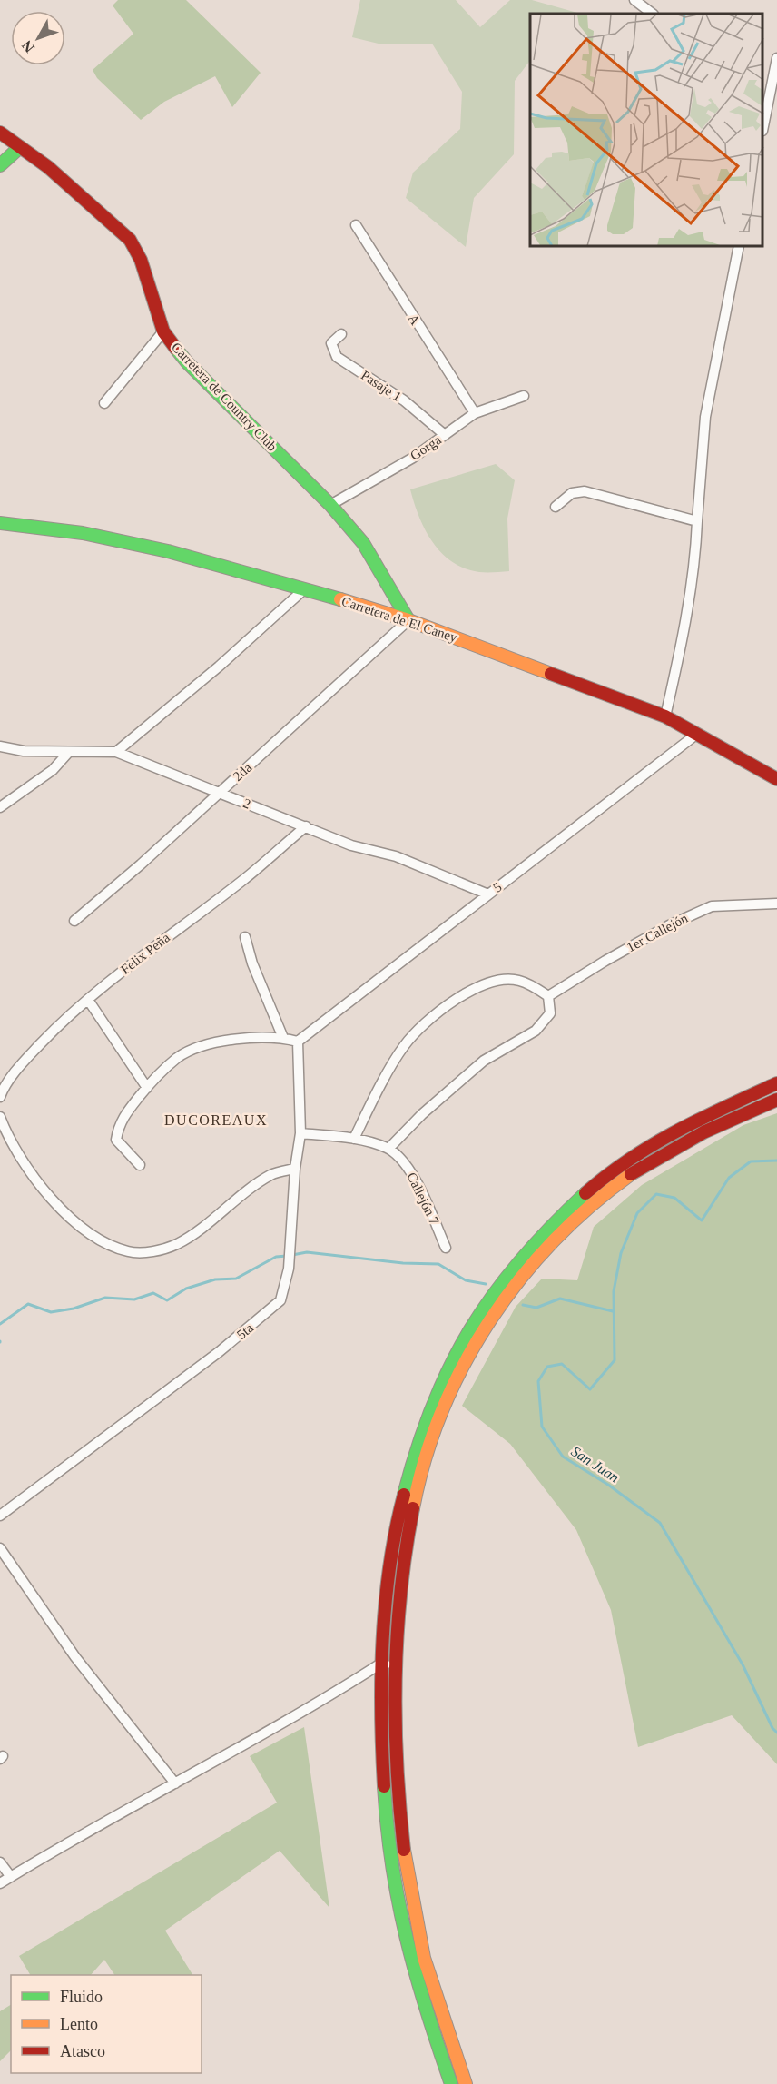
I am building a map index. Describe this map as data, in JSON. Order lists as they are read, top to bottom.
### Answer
{
  "streets": {
    "main road": ["Carretera de Country Club", "Carretera de El Caney"],
    "street": [
      "A",
      "Pasaje 1",
      "Gorga",
      "2da",
      "2",
      "5",
      "1er Callejón",
      "Felix Peña",
      "Callejón 7",
      "5ta"
    ]
  },
  "crossings": [
    ["A", "Gorga"],
    ["Pasaje 1", "Gorga"],
    ["Carretera de Country Club", "Gorga"],
    ["Carretera de Country Club", "Carretera de El Caney"],
    ["Carretera de Country Club", "2da"],
    ["Carretera de El Caney", "2da"],
    ["Carretera de El Caney", "5"],
    ["2da", "2"],
    ["2", "5"],
    ["2", "Felix Peña"],
    ["5", "5ta"],
    ["Callejón 7", "5ta"]
  ],
  "districts": ["DUCOREAUX"],
  "water": ["San Juan"],
  "legend": ["Fluido", "Lento", "Atasco"],
  "north": "bottom left"
}
